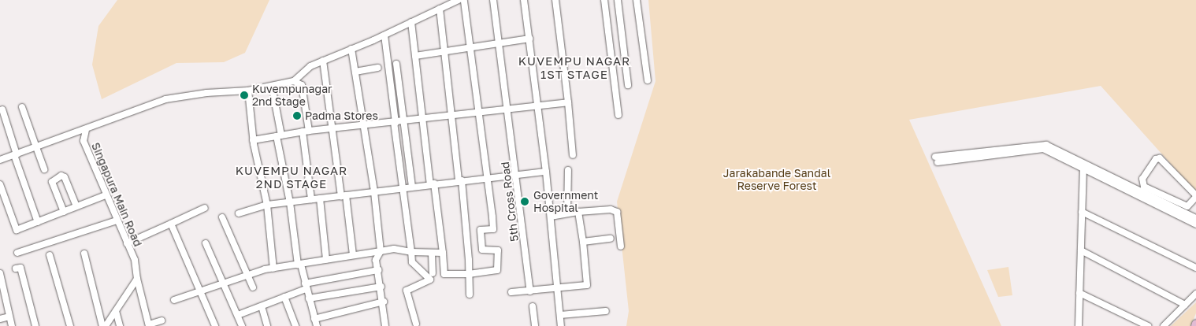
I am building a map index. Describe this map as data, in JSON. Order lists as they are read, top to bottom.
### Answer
{
  "streets": {
    "street": ["Singapura Main Road", "5th Cross Road"]
  },
  "districts": ["KUVEMPU NAGAR 1ST STAGE", "KUVEMPU NAGAR 2ND STAGE"],
  "parks": ["Jarakabande Sandal Reserve Forest"],
  "places": ["Kuvempunagar 2nd Stage", "Padma Stores", "Government Hospital"]
}
